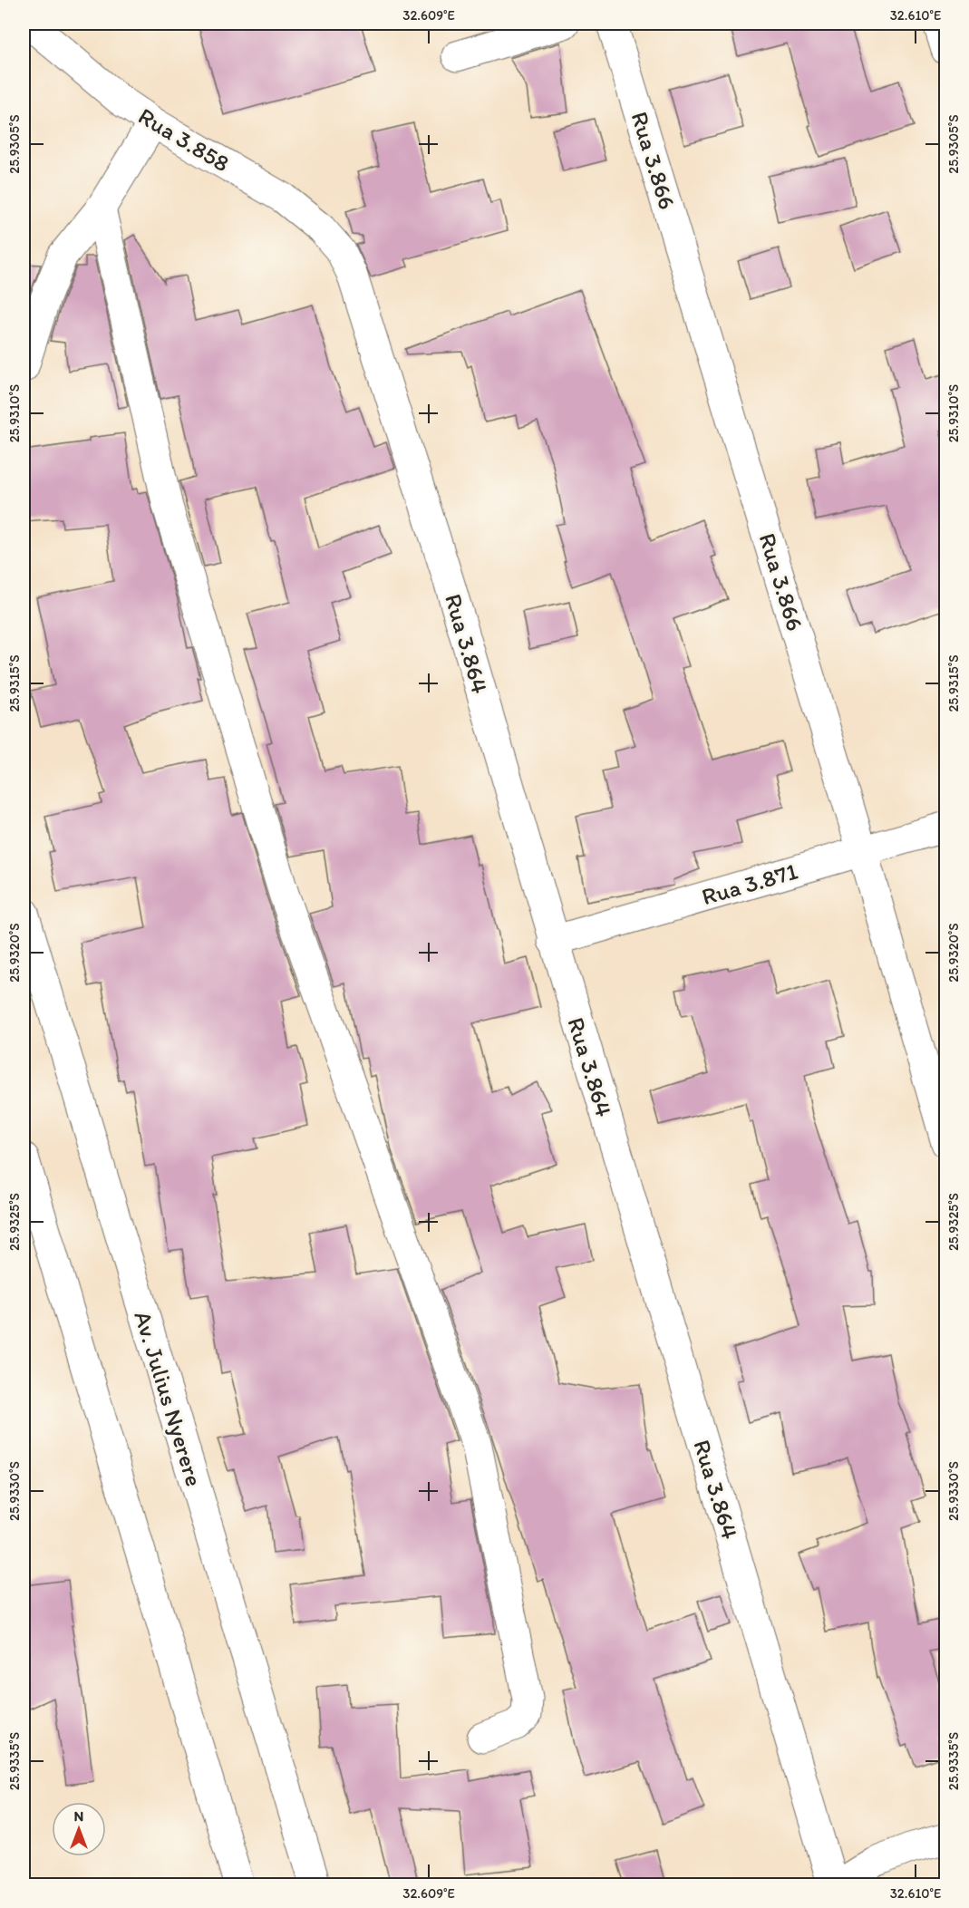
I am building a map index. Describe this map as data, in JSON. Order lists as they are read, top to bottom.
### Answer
{
  "streets": {
    "street": [
      "Rua 3.858",
      "Rua 3.866",
      "Rua 3.864",
      "Rua 3.871",
      "Av. Julius Nyerere"
    ]
  },
  "crossings": [
    ["Rua 3.858", "Rua 3.864"],
    ["Rua 3.866", "Rua 3.871"],
    ["Rua 3.864", "Rua 3.871"]
  ],
  "north": "top",
  "coordinates": [
    "32.609°E",
    "32.610°E",
    "25.9305°S",
    "25.9310°S",
    "25.9315°S",
    "25.9320°S",
    "25.9325°S",
    "25.9330°S",
    "25.9335°S"
  ]
}
